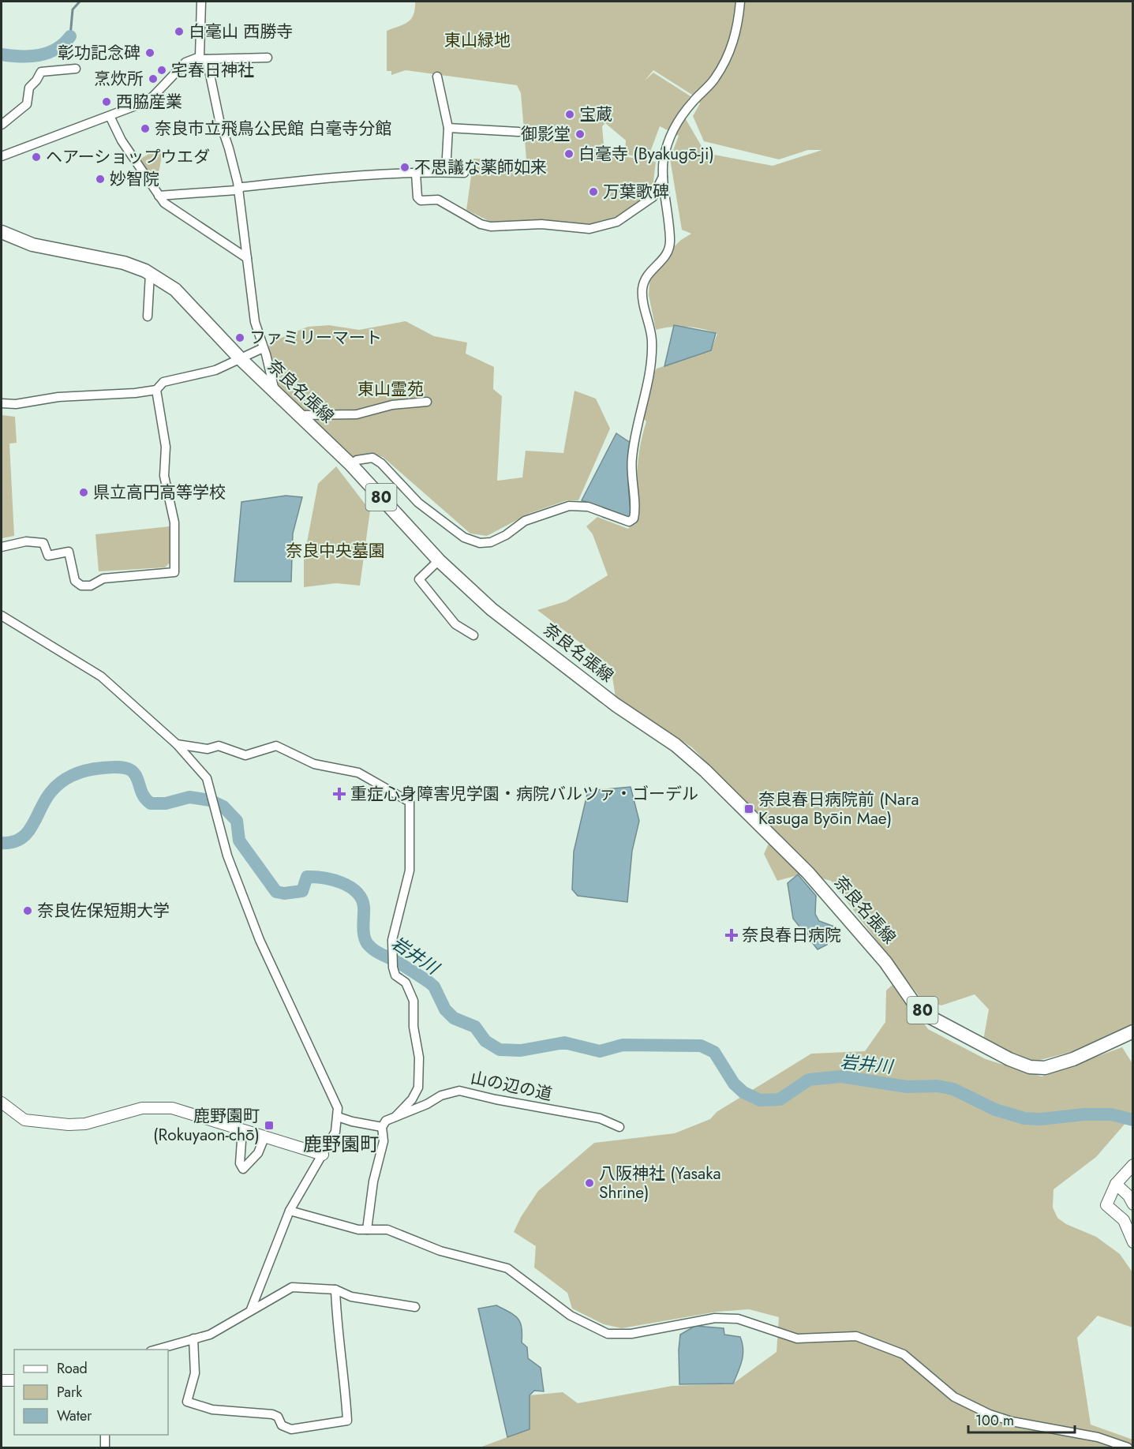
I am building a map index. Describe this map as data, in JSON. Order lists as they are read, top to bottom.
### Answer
{
  "streets": {
    "main road": ["奈良名張線", "80"],
    "street": ["山の辺の道"]
  },
  "districts": ["鹿野園町"],
  "water": ["岩井川"],
  "parks": ["東山緑地", "東山霊苑", "奈良中央墓園"],
  "places": {
    "other": [
      "白毫山 西勝寺",
      "彰功記念碑",
      "宅春日神社",
      "烹炊所",
      "西脇産業",
      "宝蔵",
      "奈良市立飛鳥公民館 白毫寺分館",
      "御影堂",
      "白毫寺 (Byakugō-ji)",
      "ヘアーショップウエダ",
      "不思議な薬師如来",
      "妙智院",
      "万葉歌碑",
      "ファミリーマート",
      "県立高円高等学校",
      "奈良佐保短期大学",
      "八阪神社 (Yasaka Shrine)"
    ],
    "health": ["重症心身障害児学園・病院バルツァ・ゴーデル", "奈良春日病院"],
    "transit": ["奈良春日病院前 (Nara Kasuga Byōin Mae)", "鹿野園町 (Rokuyaon-chō)"]
  },
  "legend": ["Road", "Park", "Water"],
  "scale_bar": "100 m"
}
